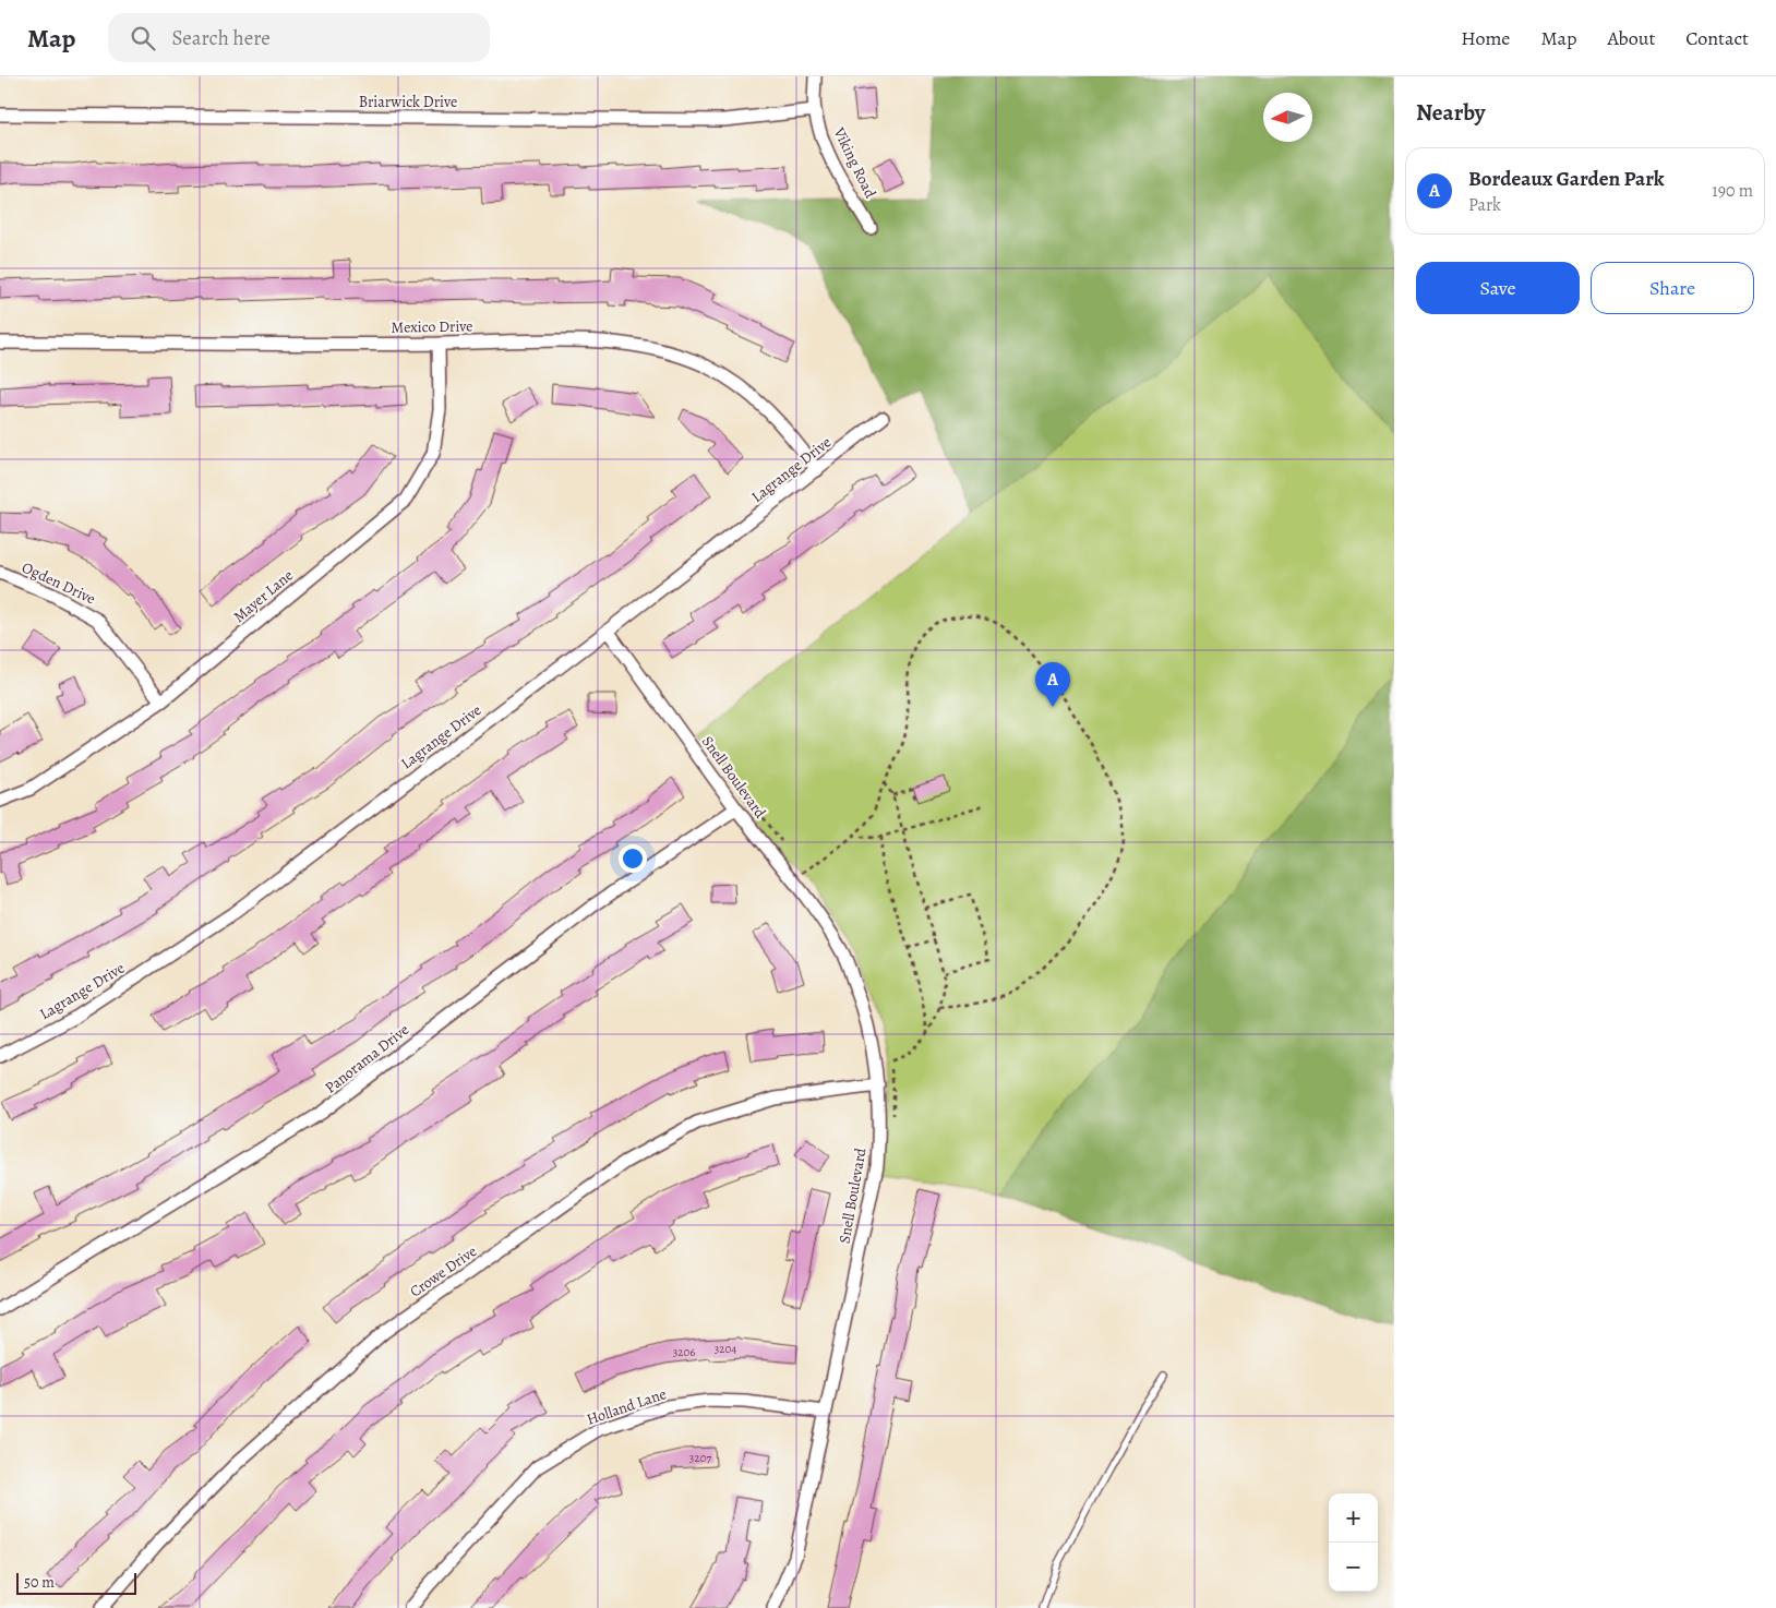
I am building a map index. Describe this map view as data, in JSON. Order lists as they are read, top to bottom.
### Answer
{
  "streets": {
    "street": [
      "Briarwick Drive",
      "Viking Road",
      "Mexico Drive",
      "Lagrange Drive",
      "Ogden Drive",
      "Mayer Lane",
      "Snell Boulevard",
      "Panorama Drive",
      "Crowe Drive",
      "Holland Lane"
    ]
  },
  "crossings": [
    ["Briarwick Drive", "Viking Road"],
    ["Mexico Drive", "Lagrange Drive"],
    ["Mexico Drive", "Mayer Lane"],
    ["Lagrange Drive", "Snell Boulevard"],
    ["Ogden Drive", "Mayer Lane"],
    ["Snell Boulevard", "Panorama Drive"],
    ["Snell Boulevard", "Crowe Drive"],
    ["Snell Boulevard", "Holland Lane"]
  ],
  "house_numbers": ["3204", "3206", "3207"],
  "scale_bar": "50 m",
  "north": "left",
  "page": {
    "header": "Map",
    "search": "Search here",
    "nav": [
      "Home",
      "Map",
      "About",
      "Contact"
    ],
    "heading": "Nearby",
    "list": [
      {
        "mark": "A",
        "name": "Bordeaux Garden Park",
        "note": "Park",
        "value": "190 m"
      }
    ],
    "buttons": ["Save", "Share"],
    "pins": "A",
    "map_buttons": ["+", "−"],
    "scale": "50 m"
  }
}
